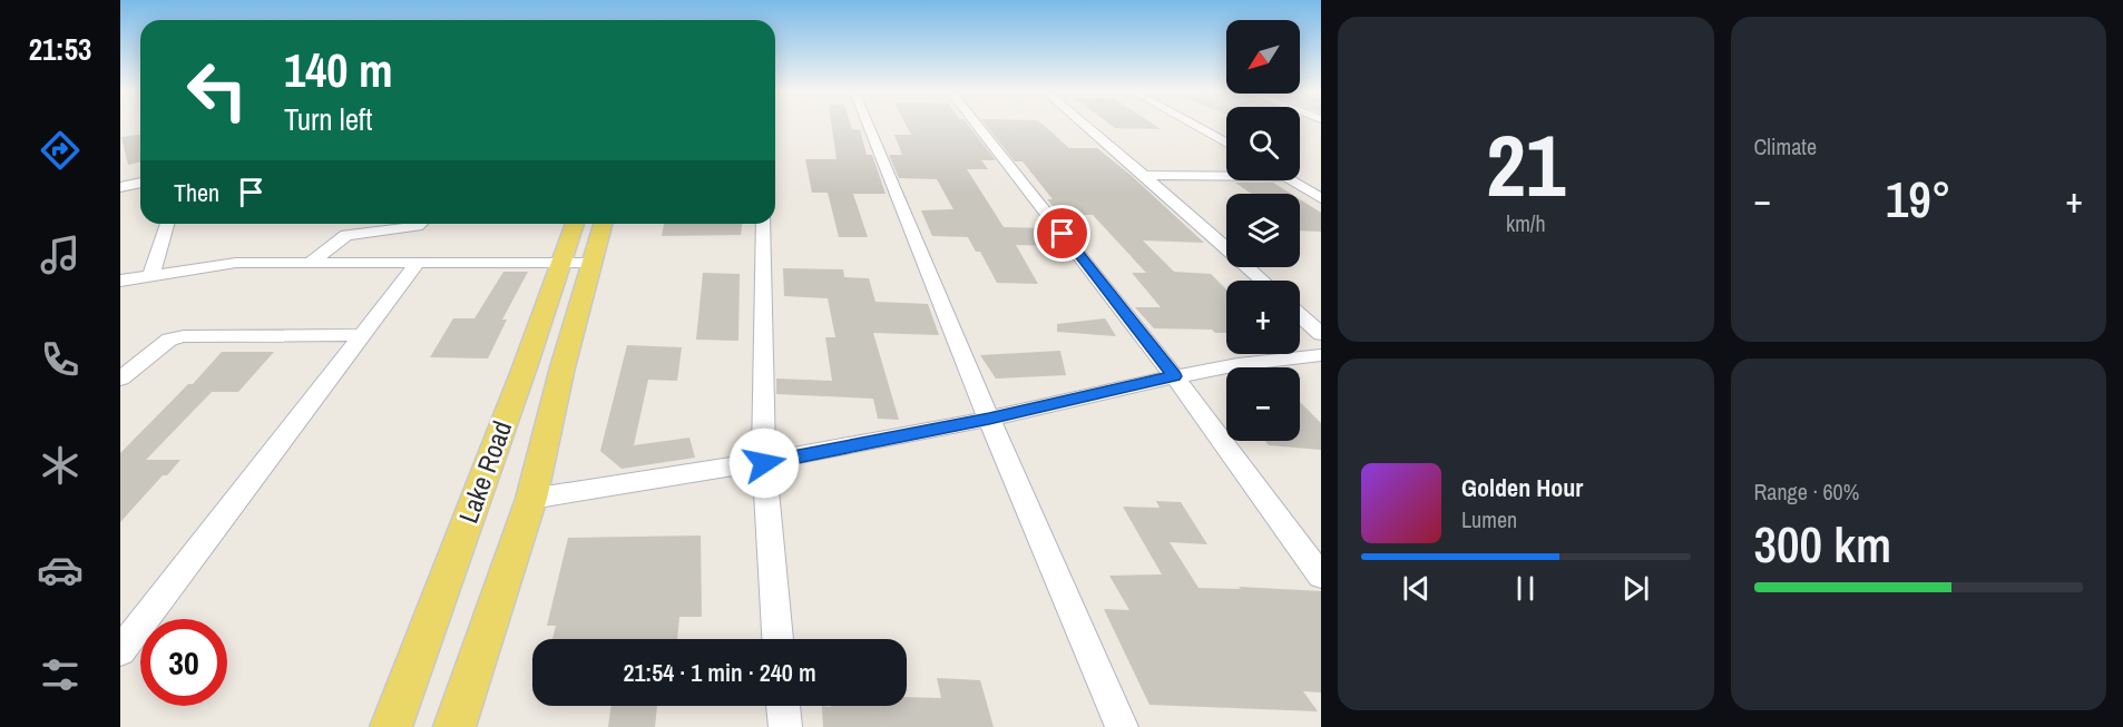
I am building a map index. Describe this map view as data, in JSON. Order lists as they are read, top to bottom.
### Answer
{
  "streets": {
    "main road": ["Lake Road"]
  },
  "north": "bottom left",
  "page": {
    "tabs": "21:53",
    "tile": [
      ["21", "km/h"],
      "Climate",
      ["Range · 60%", "300 km"]
    ],
    "map_buttons": ["+", "−"],
    "turn": ["140 m", "Turn left"],
    "then": "Then",
    "heat": ["−", "19°", "+"],
    "song": ["Golden Hour", "Lumen"],
    "limit": "30",
    "trip": "21:54 · 1 min · 240 m"
  }
}
